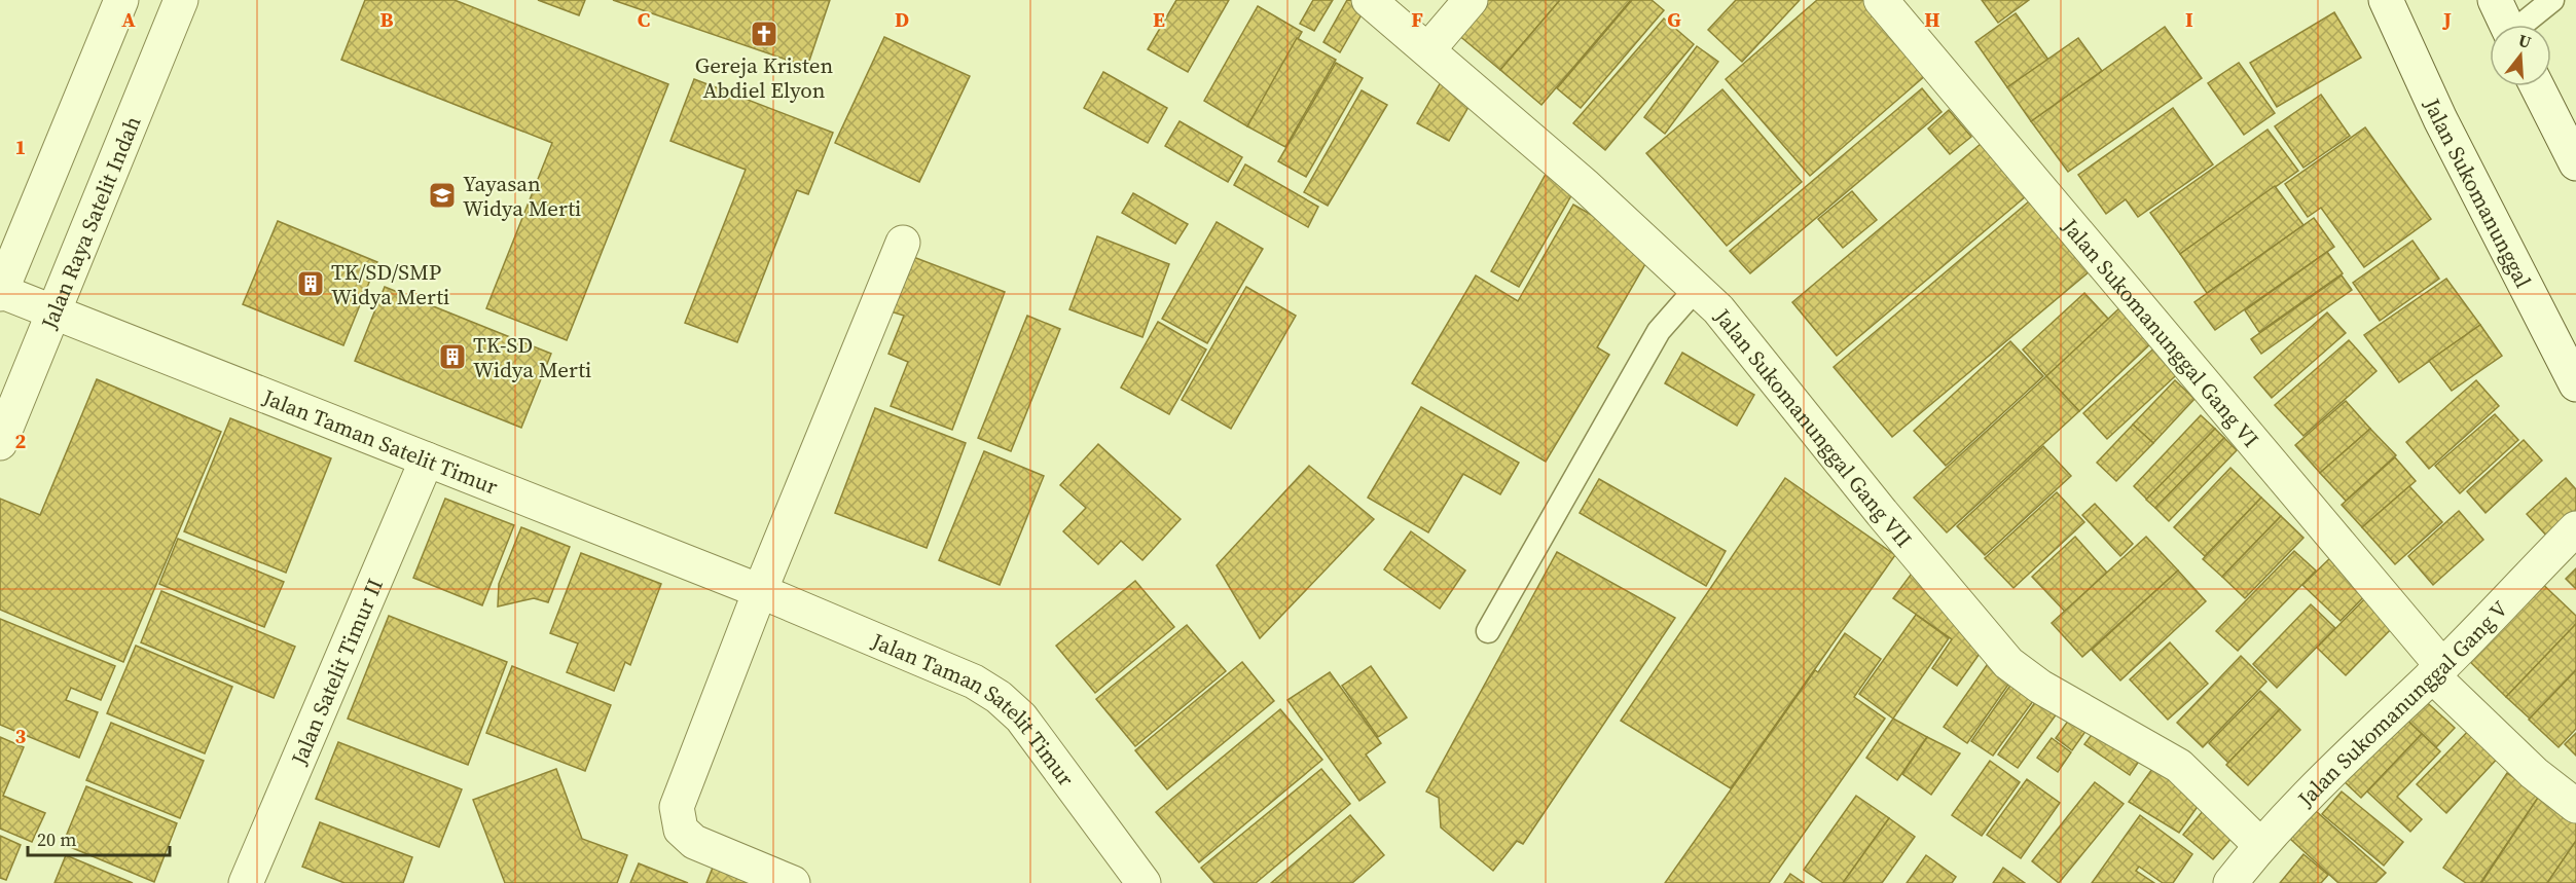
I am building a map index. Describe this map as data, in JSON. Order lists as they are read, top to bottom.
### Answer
{
  "streets": {
    "street": [
      "Jalan Sukomanunggal",
      "Jalan Raya Satelit Indah",
      "Jalan Sukomanunggal Gang VI",
      "Jalan Sukomanunggal Gang VII",
      "Jalan Taman Satelit Timur",
      "Jalan Satelit Timur II",
      "Jalan Sukomanunggal Gang V"
    ]
  },
  "crossings": [
    ["Jalan Raya Satelit Indah", "Jalan Taman Satelit Timur"],
    ["Jalan Sukomanunggal Gang VI", "Jalan Sukomanunggal Gang V"],
    ["Jalan Sukomanunggal Gang VII", "Jalan Sukomanunggal Gang V"],
    ["Jalan Taman Satelit Timur", "Jalan Satelit Timur II"]
  ],
  "places": {
    "church": ["Gereja Kristen Abdiel Elyon"],
    "school or university": ["Yayasan Widya Merti"],
    "building": ["TK/SD/SMP Widya Merti", "TK-SD Widya Merti"]
  },
  "scale_bar": "20 m",
  "north": "top",
  "grid": {
    "columns": [
      "A",
      "B",
      "C",
      "D",
      "E",
      "F",
      "G",
      "H",
      "I",
      "J"
    ],
    "rows": ["1", "2", "3"]
  }
}
